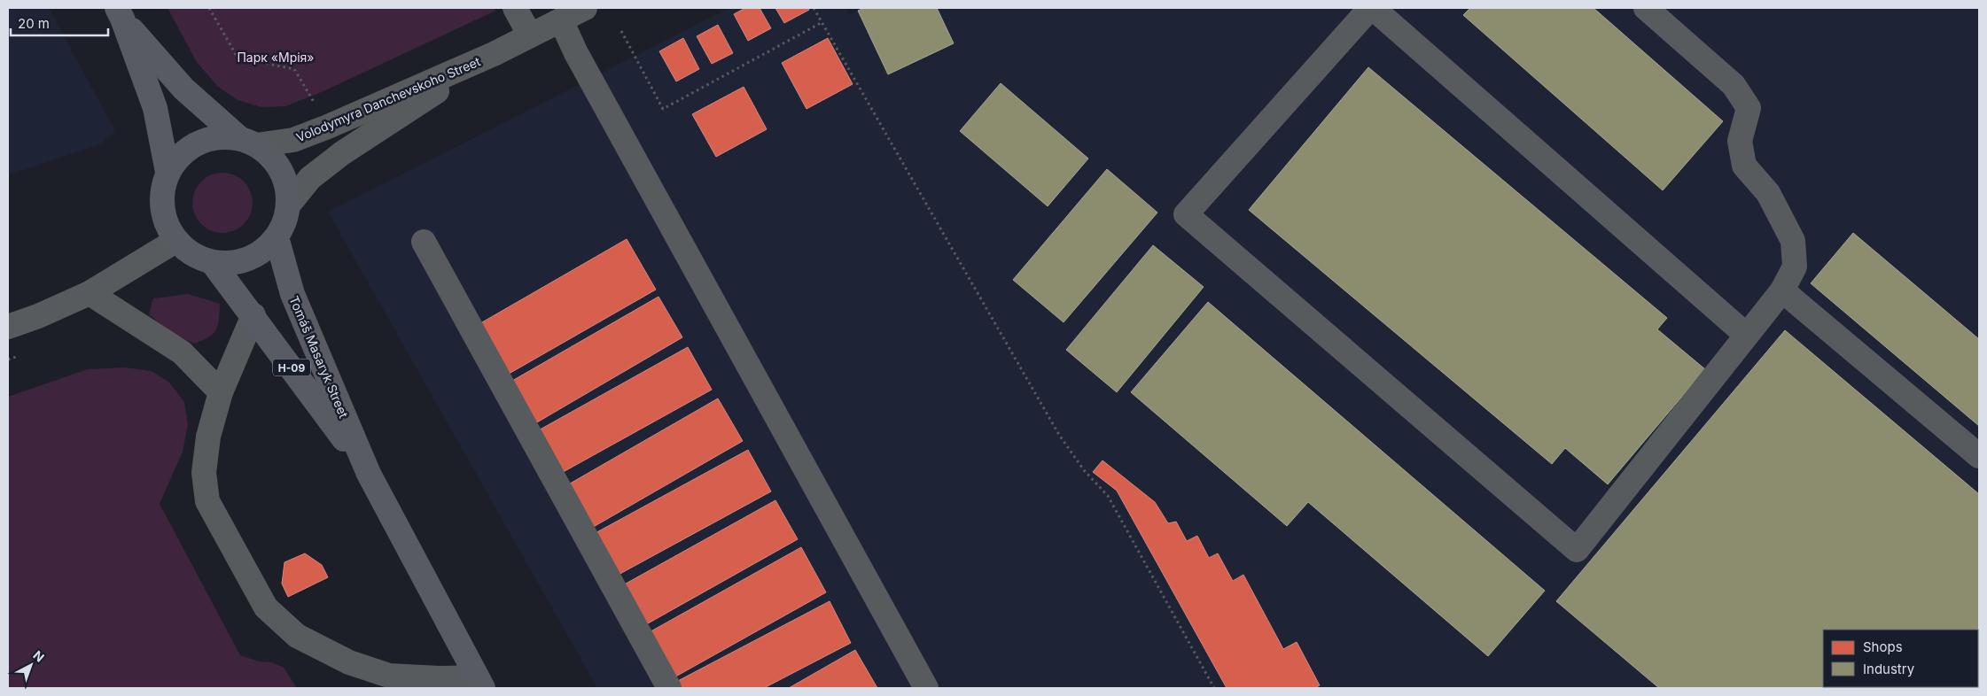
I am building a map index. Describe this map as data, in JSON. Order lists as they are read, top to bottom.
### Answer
{
  "streets": {
    "main road": ["Tomáš Masaryk Street", "Н-09"],
    "street": ["Volodymyra Danchevskoho Street"]
  },
  "crossings": [
    ["Volodymyra Danchevskoho Street", "Tomáš Masaryk Street"]
  ],
  "parks": ["Парк «Мрія»"],
  "legend": ["Shops", "Industry"],
  "scale_bar": "20 m",
  "north": "top right"
}
